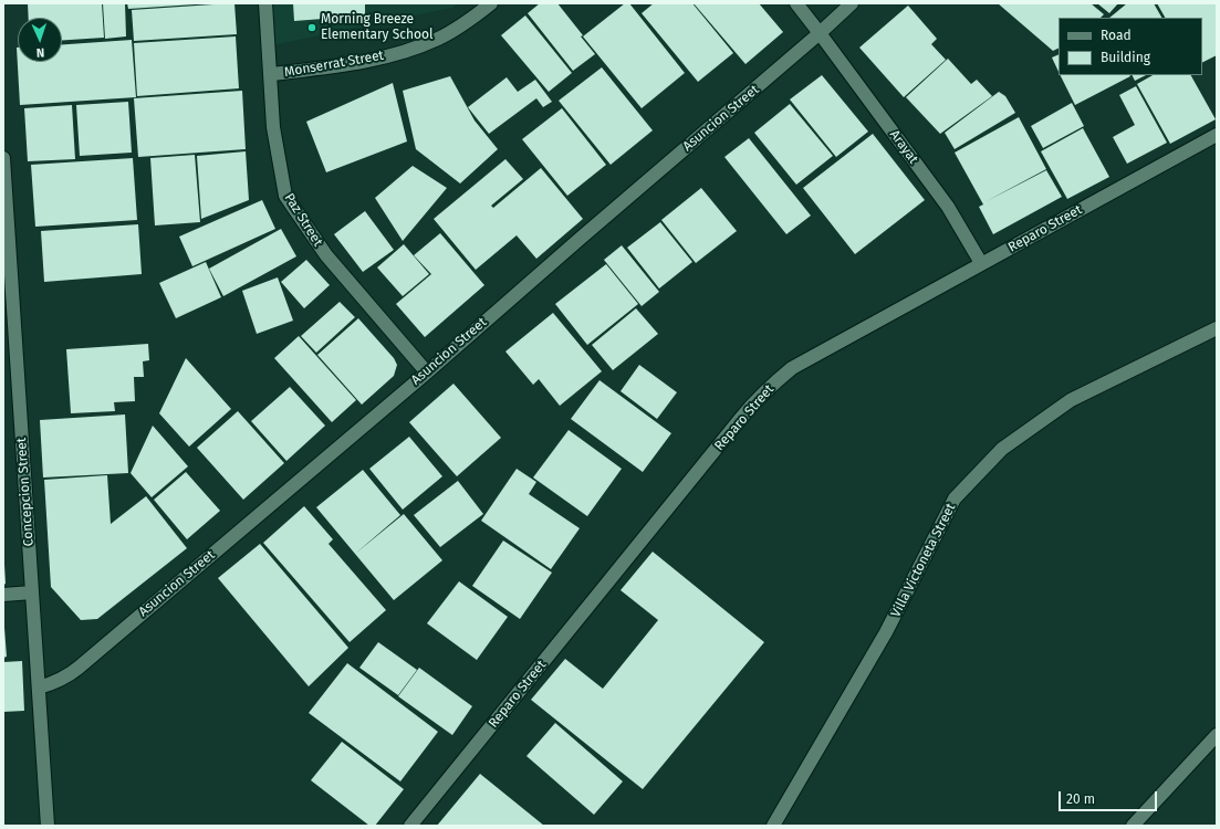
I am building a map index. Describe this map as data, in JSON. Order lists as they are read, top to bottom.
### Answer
{
  "streets": {
    "street": [
      "Monserrat Street",
      "Asuncion Street",
      "Arayat",
      "Paz Street",
      "Reparo Street",
      "Concepcion Street",
      "Villa Victoneta Street"
    ]
  },
  "crossings": [
    ["Monserrat Street", "Paz Street"],
    ["Asuncion Street", "Arayat"],
    ["Asuncion Street", "Paz Street"],
    ["Asuncion Street", "Concepcion Street"],
    ["Arayat", "Reparo Street"]
  ],
  "places": ["Morning Breeze Elementary School"],
  "legend": ["Road", "Building"],
  "scale_bar": "20 m",
  "north": "bottom"
}
